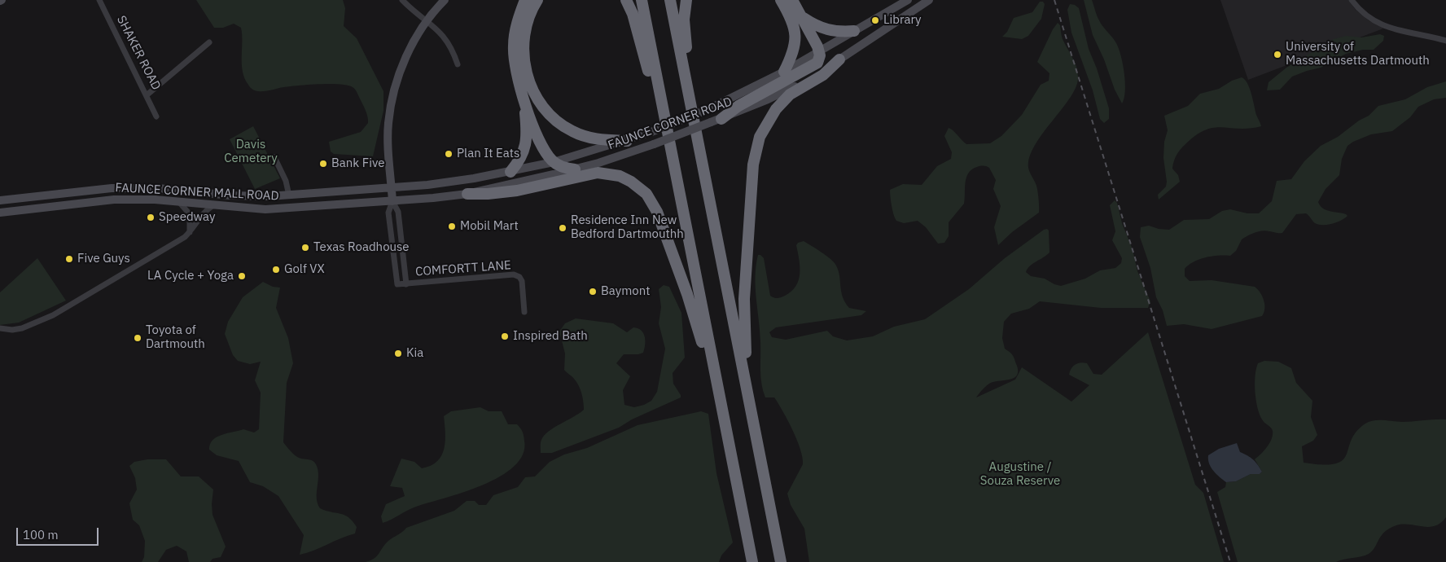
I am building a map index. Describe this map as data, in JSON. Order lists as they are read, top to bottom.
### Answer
{
  "streets": {
    "main road": ["FAUNCE CORNER ROAD", "FAUNCE CORNER MALL ROAD"],
    "street": ["SHAKER ROAD", "COMFORTT LANE"]
  },
  "crossings": [
    ["FAUNCE CORNER ROAD", "FAUNCE CORNER MALL ROAD"],
    ["FAUNCE CORNER ROAD", "COMFORTT LANE"],
    ["FAUNCE CORNER MALL ROAD", "COMFORTT LANE"]
  ],
  "parks": ["Davis Cemetery", "Augustine / Souza Reserve"],
  "places": [
    "Library",
    "University of Massachusetts Dartmouth",
    "Plan It Eats",
    "Bank Five",
    "Speedway",
    "Mobil Mart",
    "Residence Inn New Bedford Dartmouthh",
    "Texas Roadhouse",
    "Five Guys",
    "Golf VX",
    "LA Cycle + Yoga",
    "Baymont",
    "Inspired Bath",
    "Toyota of Dartmouth",
    "Kia"
  ],
  "scale_bar": "100 m"
}
